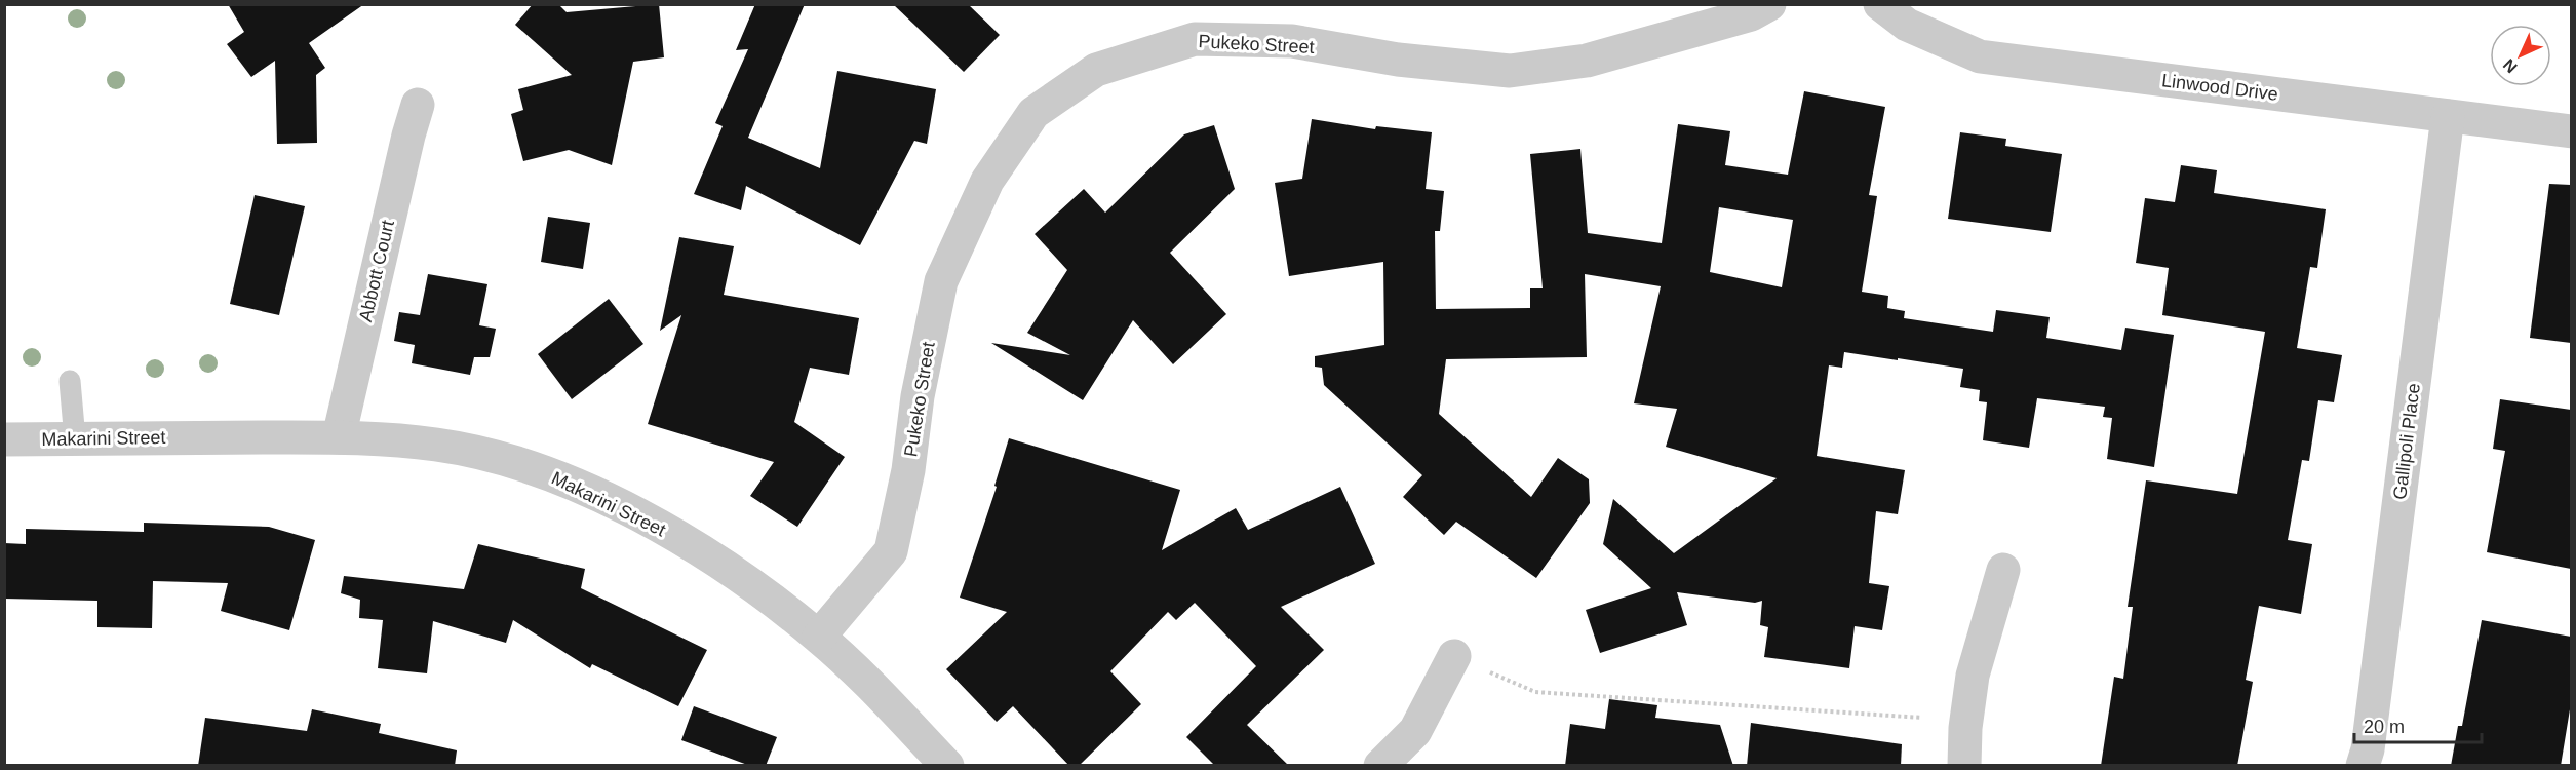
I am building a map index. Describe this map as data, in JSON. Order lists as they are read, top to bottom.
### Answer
{
  "streets": {
    "street": [
      "Pukeko Street",
      "Linwood Drive",
      "Abbott Court",
      "Makarini Street",
      "Gallipoli Place"
    ]
  },
  "crossings": [
    ["Pukeko Street", "Makarini Street"],
    ["Linwood Drive", "Gallipoli Place"],
    ["Abbott Court", "Makarini Street"]
  ],
  "scale_bar": "20 m",
  "north": "bottom left"
}
